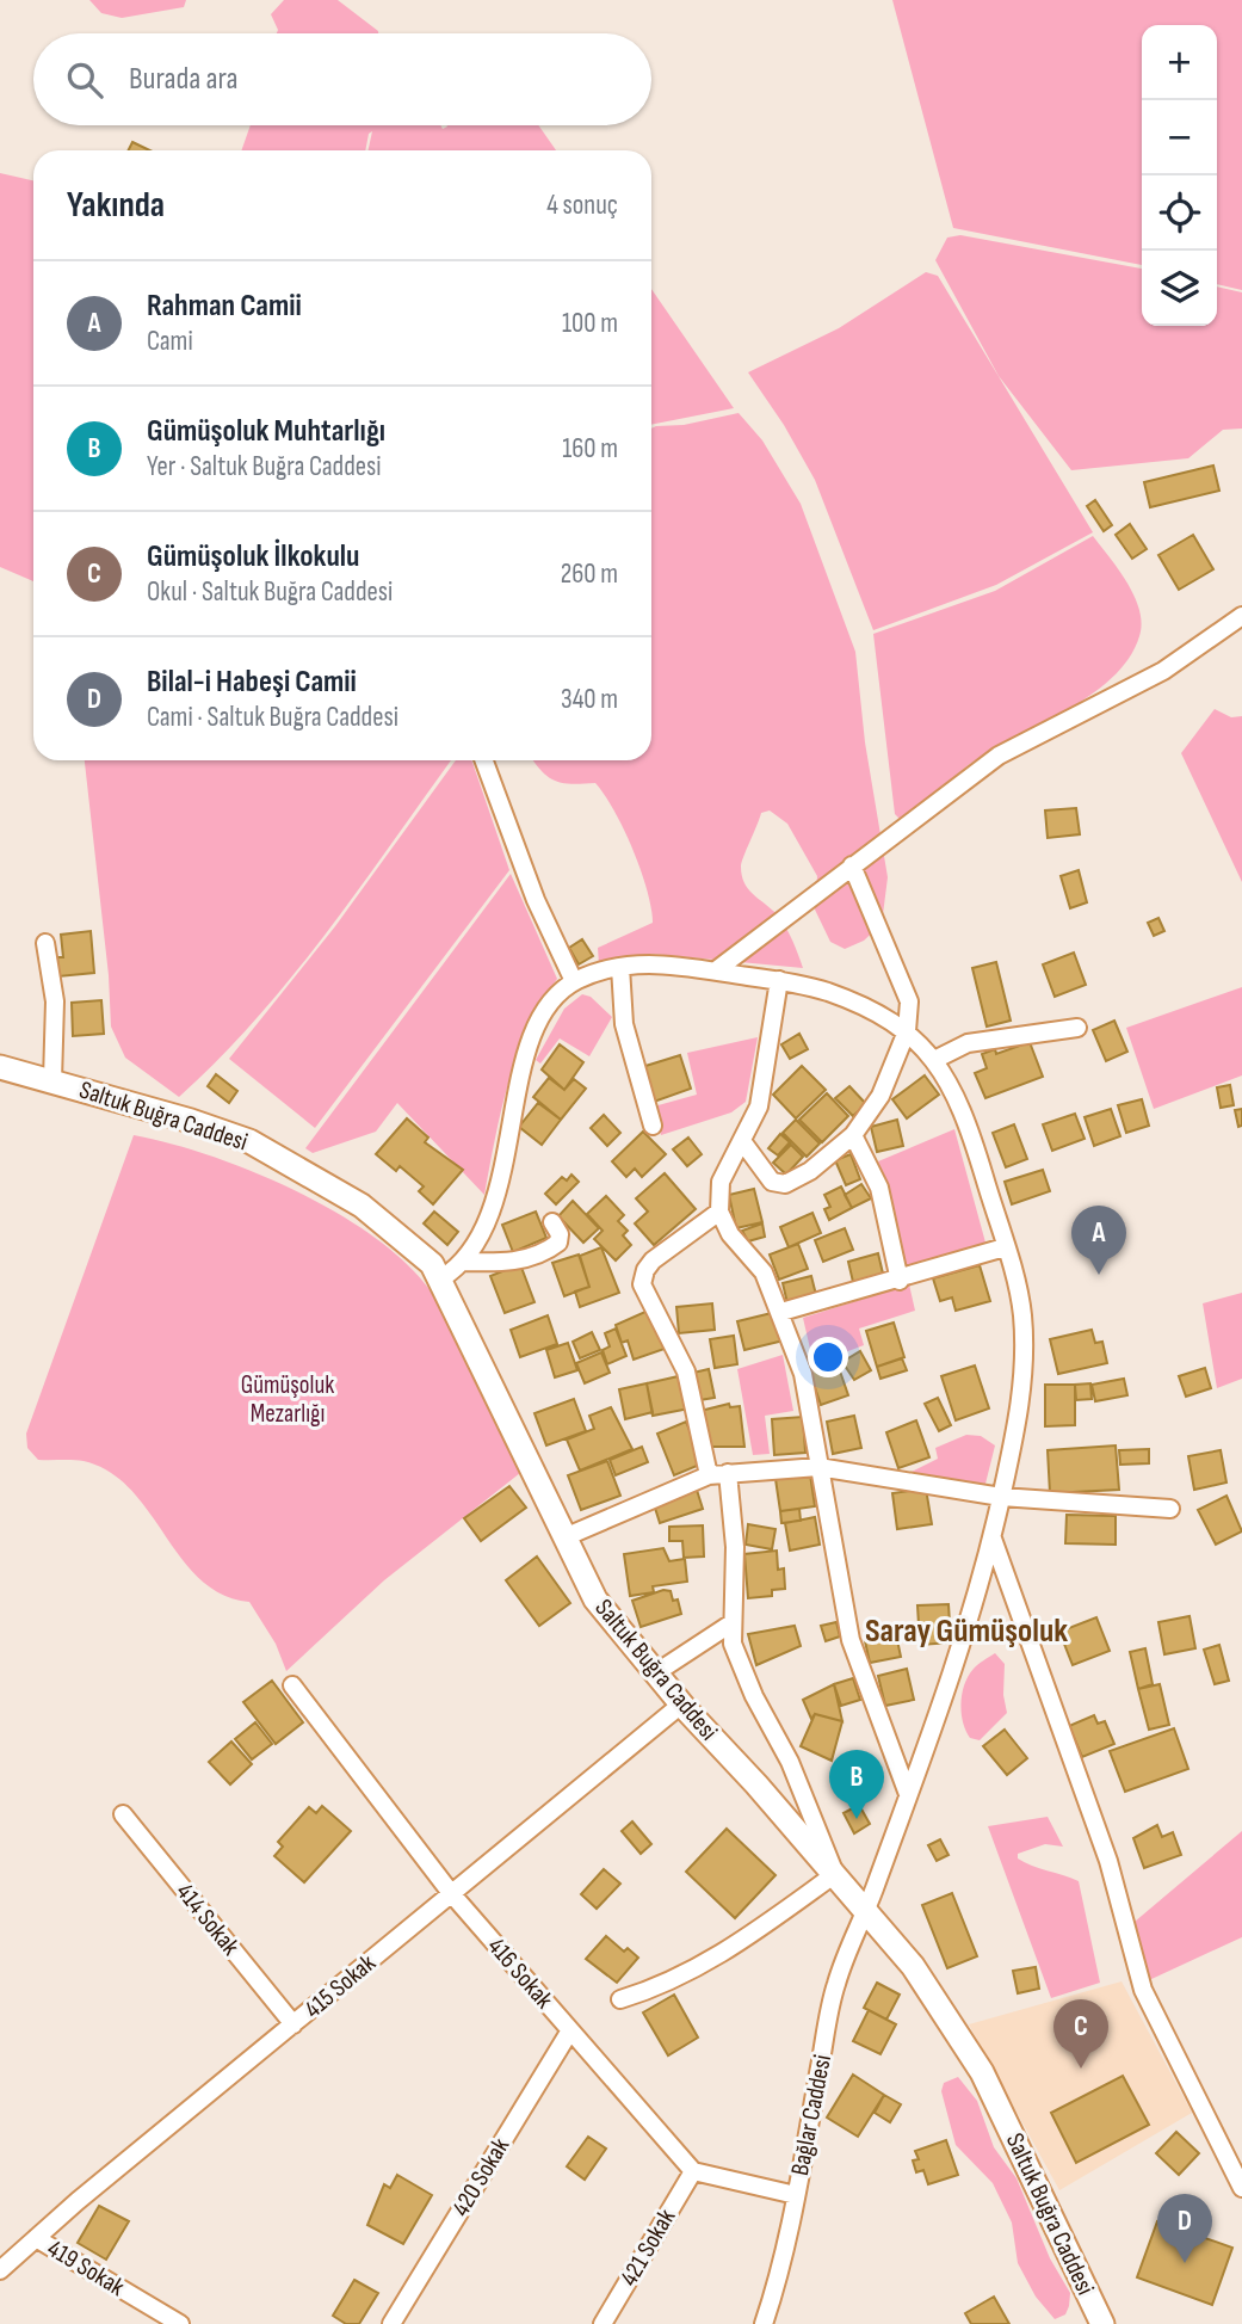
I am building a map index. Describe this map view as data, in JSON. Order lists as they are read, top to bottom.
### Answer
{
  "streets": {
    "street": [
      "Saltuk Buğra Caddesi",
      "414 Sokak",
      "416 Sokak",
      "415 Sokak",
      "Bağlar Caddesi",
      "420 Sokak",
      "421 Sokak",
      "419 Sokak"
    ]
  },
  "crossings": [
    ["Saltuk Buğra Caddesi", "415 Sokak"],
    ["Saltuk Buğra Caddesi", "Bağlar Caddesi"],
    ["414 Sokak", "415 Sokak"],
    ["416 Sokak", "415 Sokak"],
    ["416 Sokak", "420 Sokak"],
    ["416 Sokak", "421 Sokak"],
    ["415 Sokak", "419 Sokak"]
  ],
  "districts": ["Saray Gümüşoluk"],
  "parks": ["Gümüşoluk Mezarlığı"],
  "page": {
    "map_buttons": ["+", "−"],
    "search": "Burada ara",
    "heading": ["Yakında", "4 sonuç"],
    "list": [
      {
        "mark": "A",
        "name": "Rahman Camii",
        "note": "Cami",
        "value": "100 m"
      },
      {
        "mark": "B",
        "name": "Gümüşoluk Muhtarlığı",
        "note": "Yer · Saltuk Buğra Caddesi",
        "value": "160 m"
      },
      {
        "mark": "C",
        "name": "Gümüşoluk İlkokulu",
        "note": "Okul · Saltuk Buğra Caddesi",
        "value": "260 m"
      },
      {
        "mark": "D",
        "name": "Bilal-i Habeşi Camii",
        "note": "Cami · Saltuk Buğra Caddesi",
        "value": "340 m"
      }
    ],
    "pins": [
      "A",
      "B",
      "C",
      "D"
    ]
  }
}
